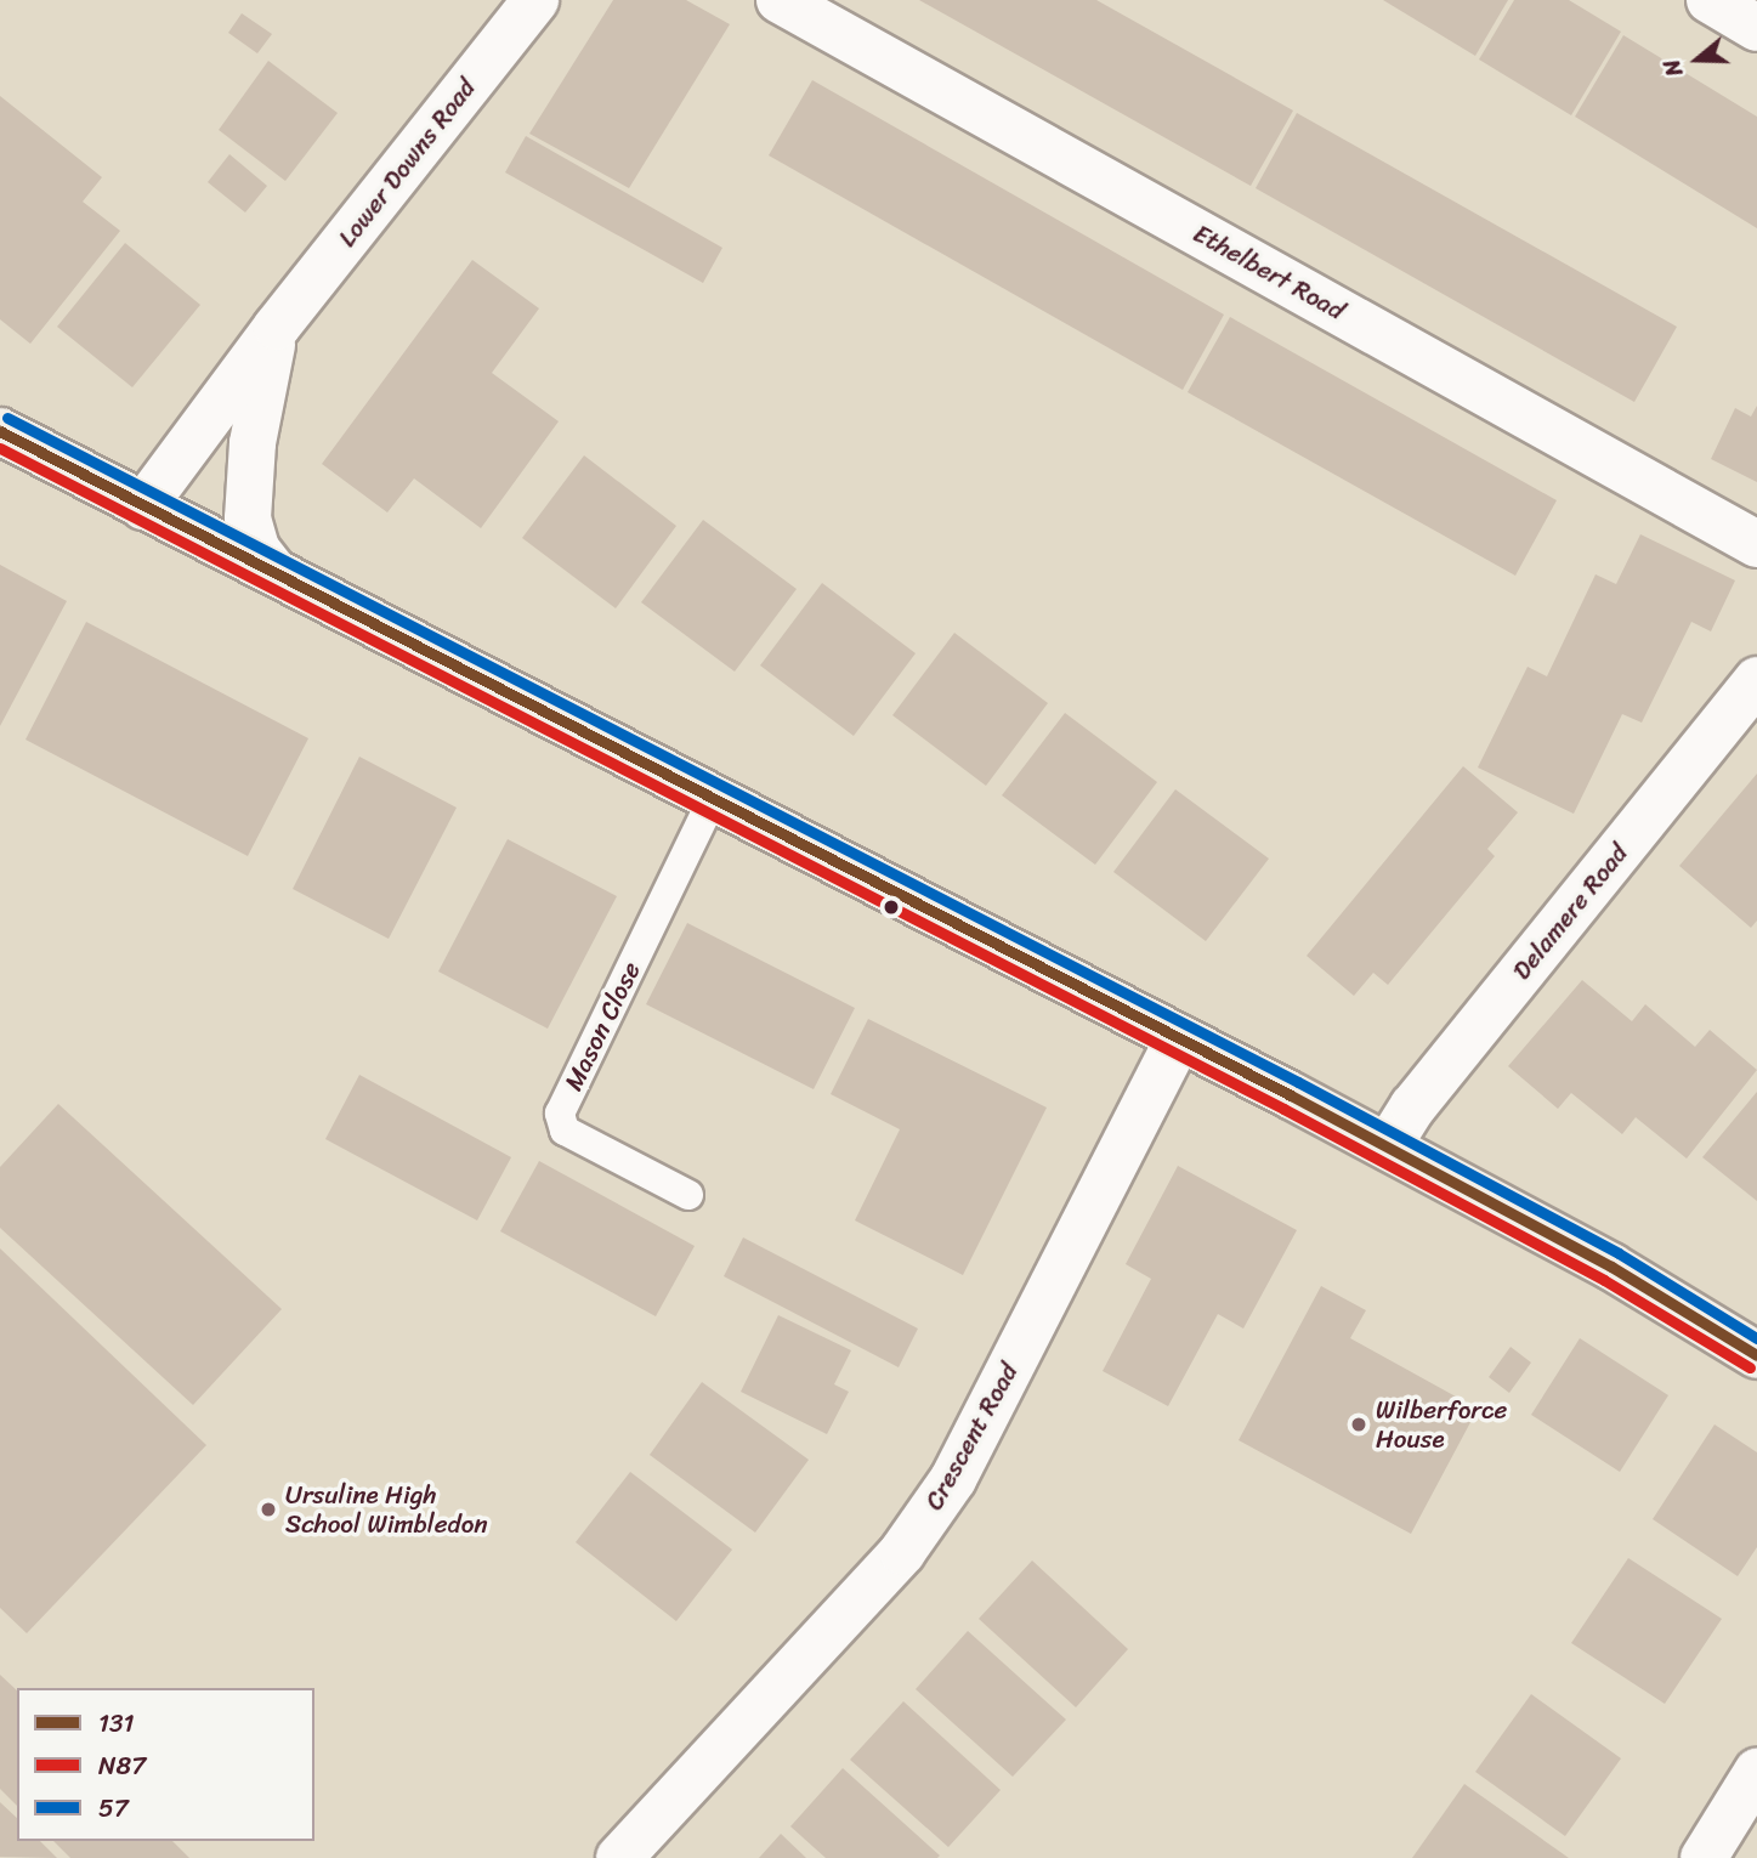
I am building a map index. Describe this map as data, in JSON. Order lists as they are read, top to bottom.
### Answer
{
  "streets": {
    "street": [
      "Lower Downs Road",
      "Ethelbert Road",
      "Delamere Road",
      "Crescent Road"
    ],
    "lane": ["Mason Close"]
  },
  "places": ["Wilberforce House", "Ursuline High School Wimbledon"],
  "lines": ["transit line 57", "transit line 131", "transit line N87"],
  "legend": ["131", "N87", "57"],
  "north": "left"
}
